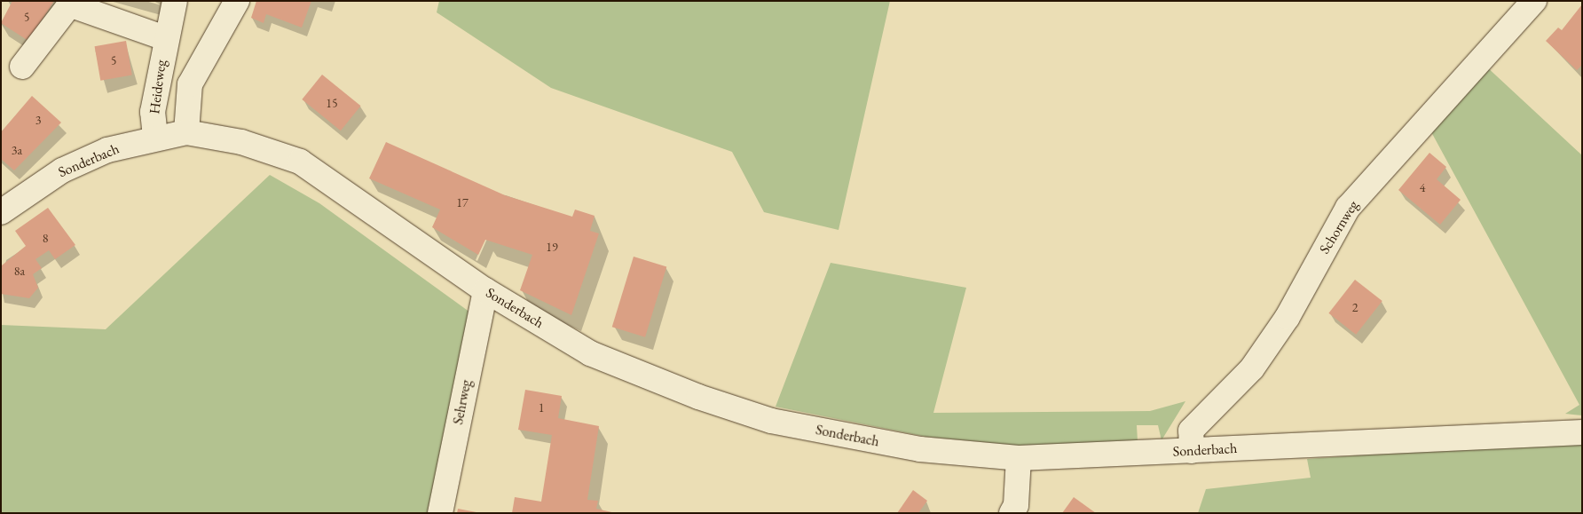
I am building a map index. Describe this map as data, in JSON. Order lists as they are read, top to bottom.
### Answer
{
  "streets": {
    "street": [
      "Heideweg",
      "Sonderbach",
      "Schornweg",
      "Sehrweg"
    ]
  },
  "crossings": [
    ["Heideweg", "Sonderbach"],
    ["Sonderbach", "Schornweg"],
    ["Sonderbach", "Sehrweg"]
  ],
  "house_numbers": [
    "5",
    "5",
    "15",
    "3",
    "3a",
    "4",
    "17",
    "8",
    "19",
    "8a",
    "2",
    "1"
  ]
}
